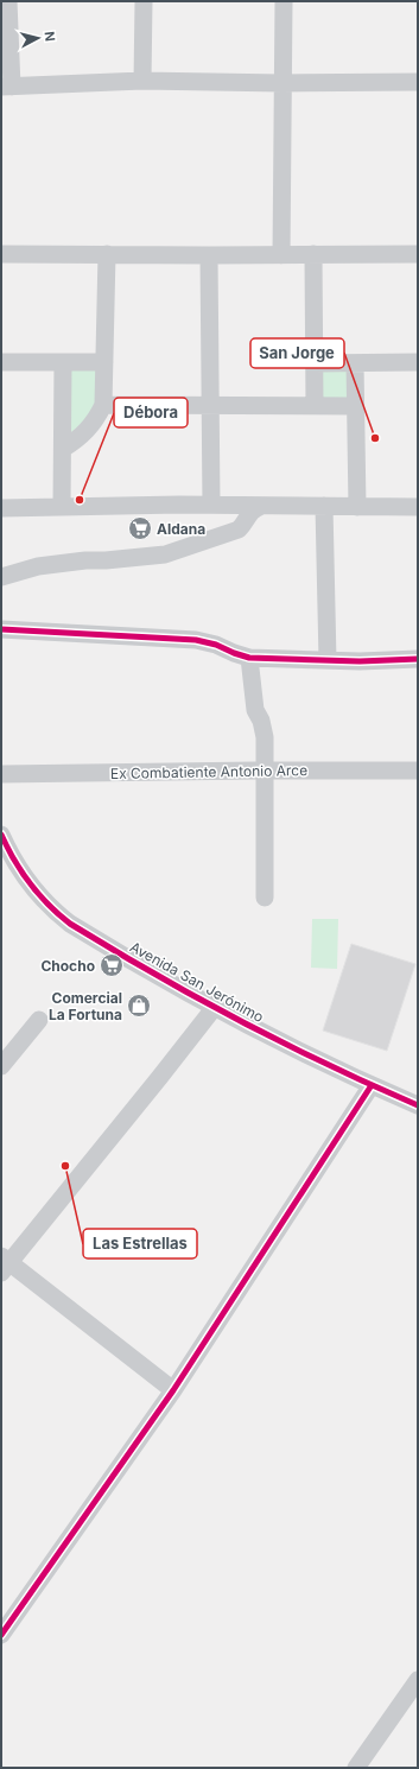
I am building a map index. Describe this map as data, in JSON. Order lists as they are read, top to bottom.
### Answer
{
  "streets": {
    "street": ["Ex Combatiente Antonio Arce", "Avenida San Jerónimo"]
  },
  "places": {
    "other": ["San Jorge", "Débora", "Las Estrellas"],
    "supermarket": ["Aldana", "Chocho"],
    "shop": ["Comercial La Fortuna"]
  },
  "north": "right"
}
